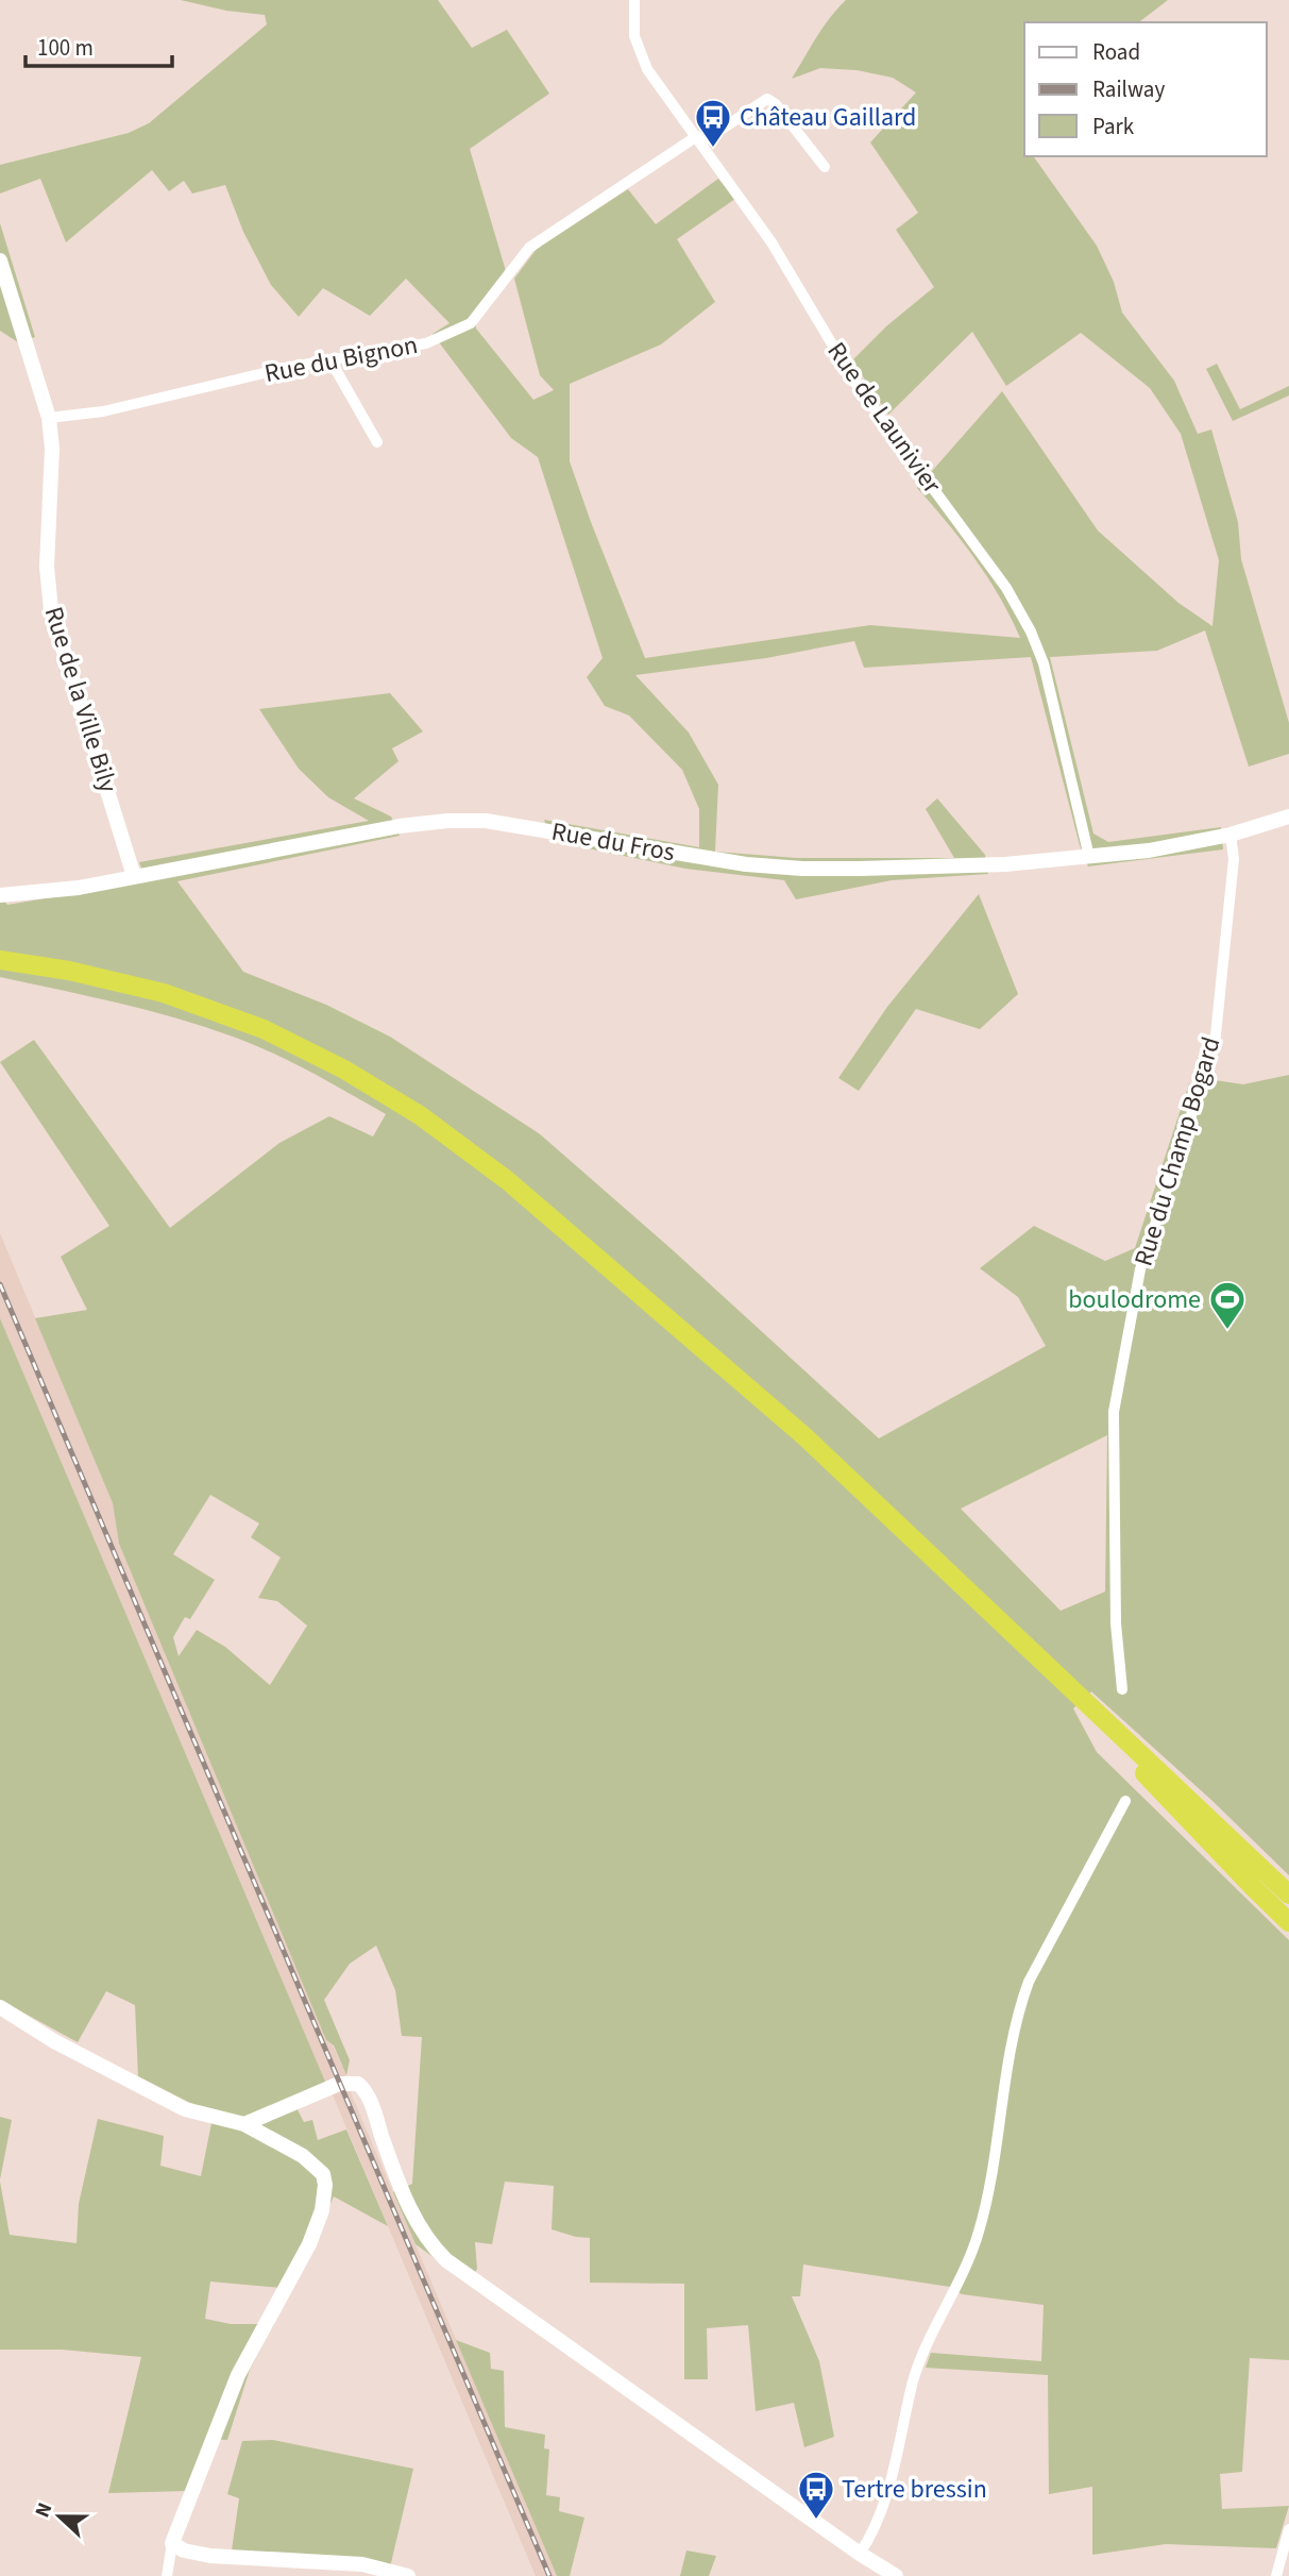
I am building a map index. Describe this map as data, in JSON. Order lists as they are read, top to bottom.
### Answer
{
  "streets": {
    "street": [
      "Rue du Bignon",
      "Rue de Launivier",
      "Rue de la Ville Bily",
      "Rue du Fros",
      "Rue du Champ Bogard"
    ]
  },
  "crossings": [
    ["Rue du Bignon", "Rue de Launivier"],
    ["Rue du Bignon", "Rue de la Ville Bily"],
    ["Rue de Launivier", "Rue du Fros"],
    ["Rue de la Ville Bily", "Rue du Fros"],
    ["Rue du Fros", "Rue du Champ Bogard"]
  ],
  "places": {
    "bus stop": ["Château Gaillard", "Tertre bressin"],
    "sports": ["boulodrome"]
  },
  "legend": ["Road", "Railway", "Park"],
  "scale_bar": "100 m",
  "north": "left"
}
